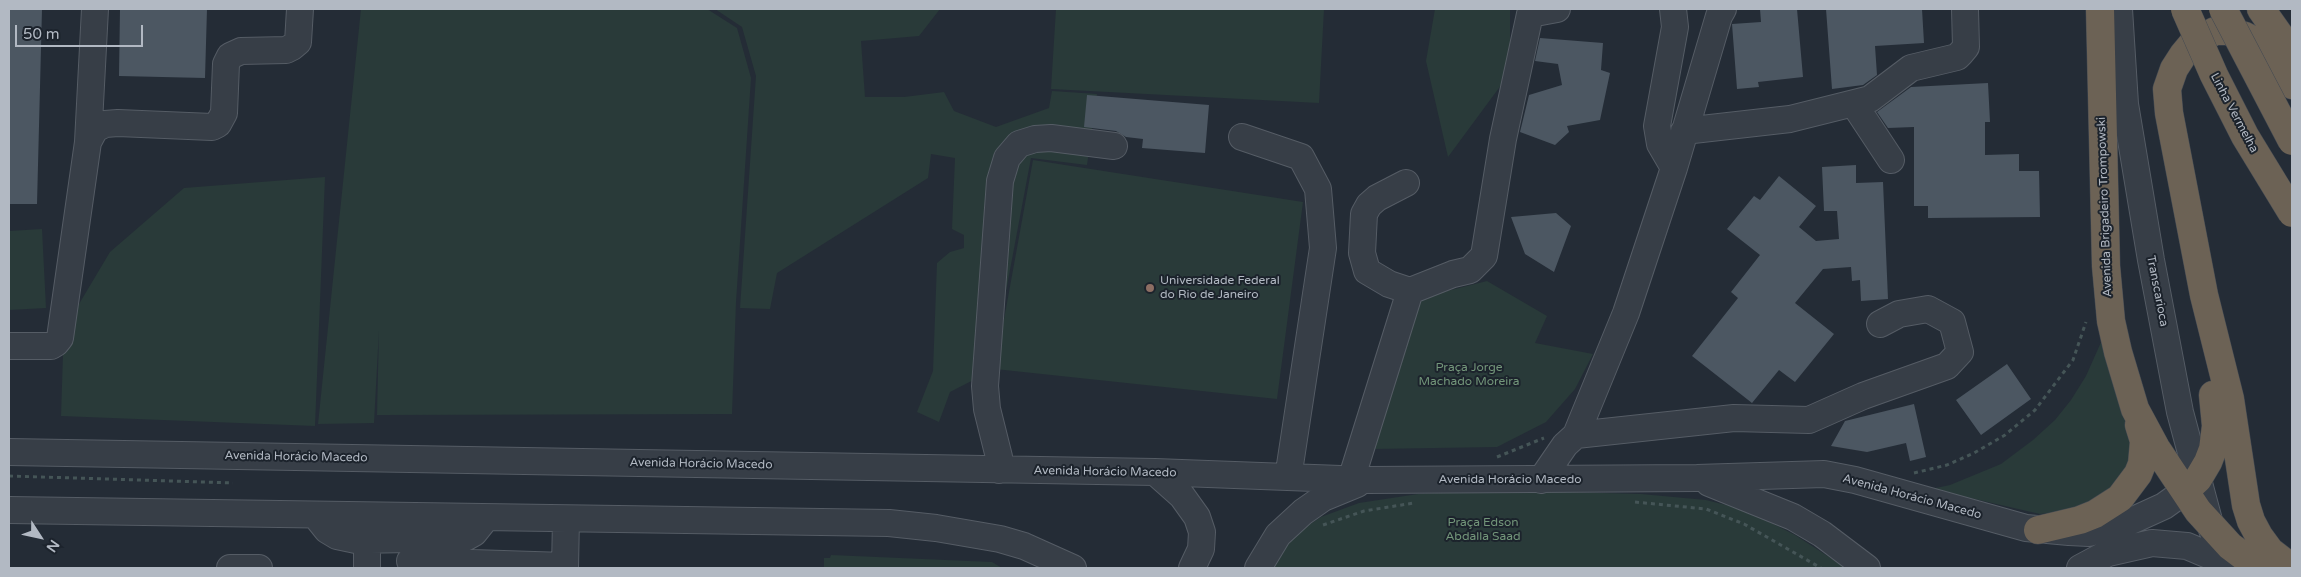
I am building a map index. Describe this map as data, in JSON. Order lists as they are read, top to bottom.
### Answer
{
  "streets": {
    "highway": ["Linha Vermelha", "Avenida Brigadeiro Trompowski"],
    "street": ["Transcarioca", "Avenida Horácio Macedo"]
  },
  "crossings": [
    ["Avenida Brigadeiro Trompowski", "Transcarioca"],
    ["Avenida Brigadeiro Trompowski", "Avenida Horácio Macedo"],
    ["Transcarioca", "Avenida Horácio Macedo"]
  ],
  "parks": ["Praça Jorge Machado Moreira", "Praça Edson Abdalla Saad"],
  "places": ["Universidade Federal do Rio de Janeiro"],
  "scale_bar": "50 m",
  "north": "bottom right"
}
